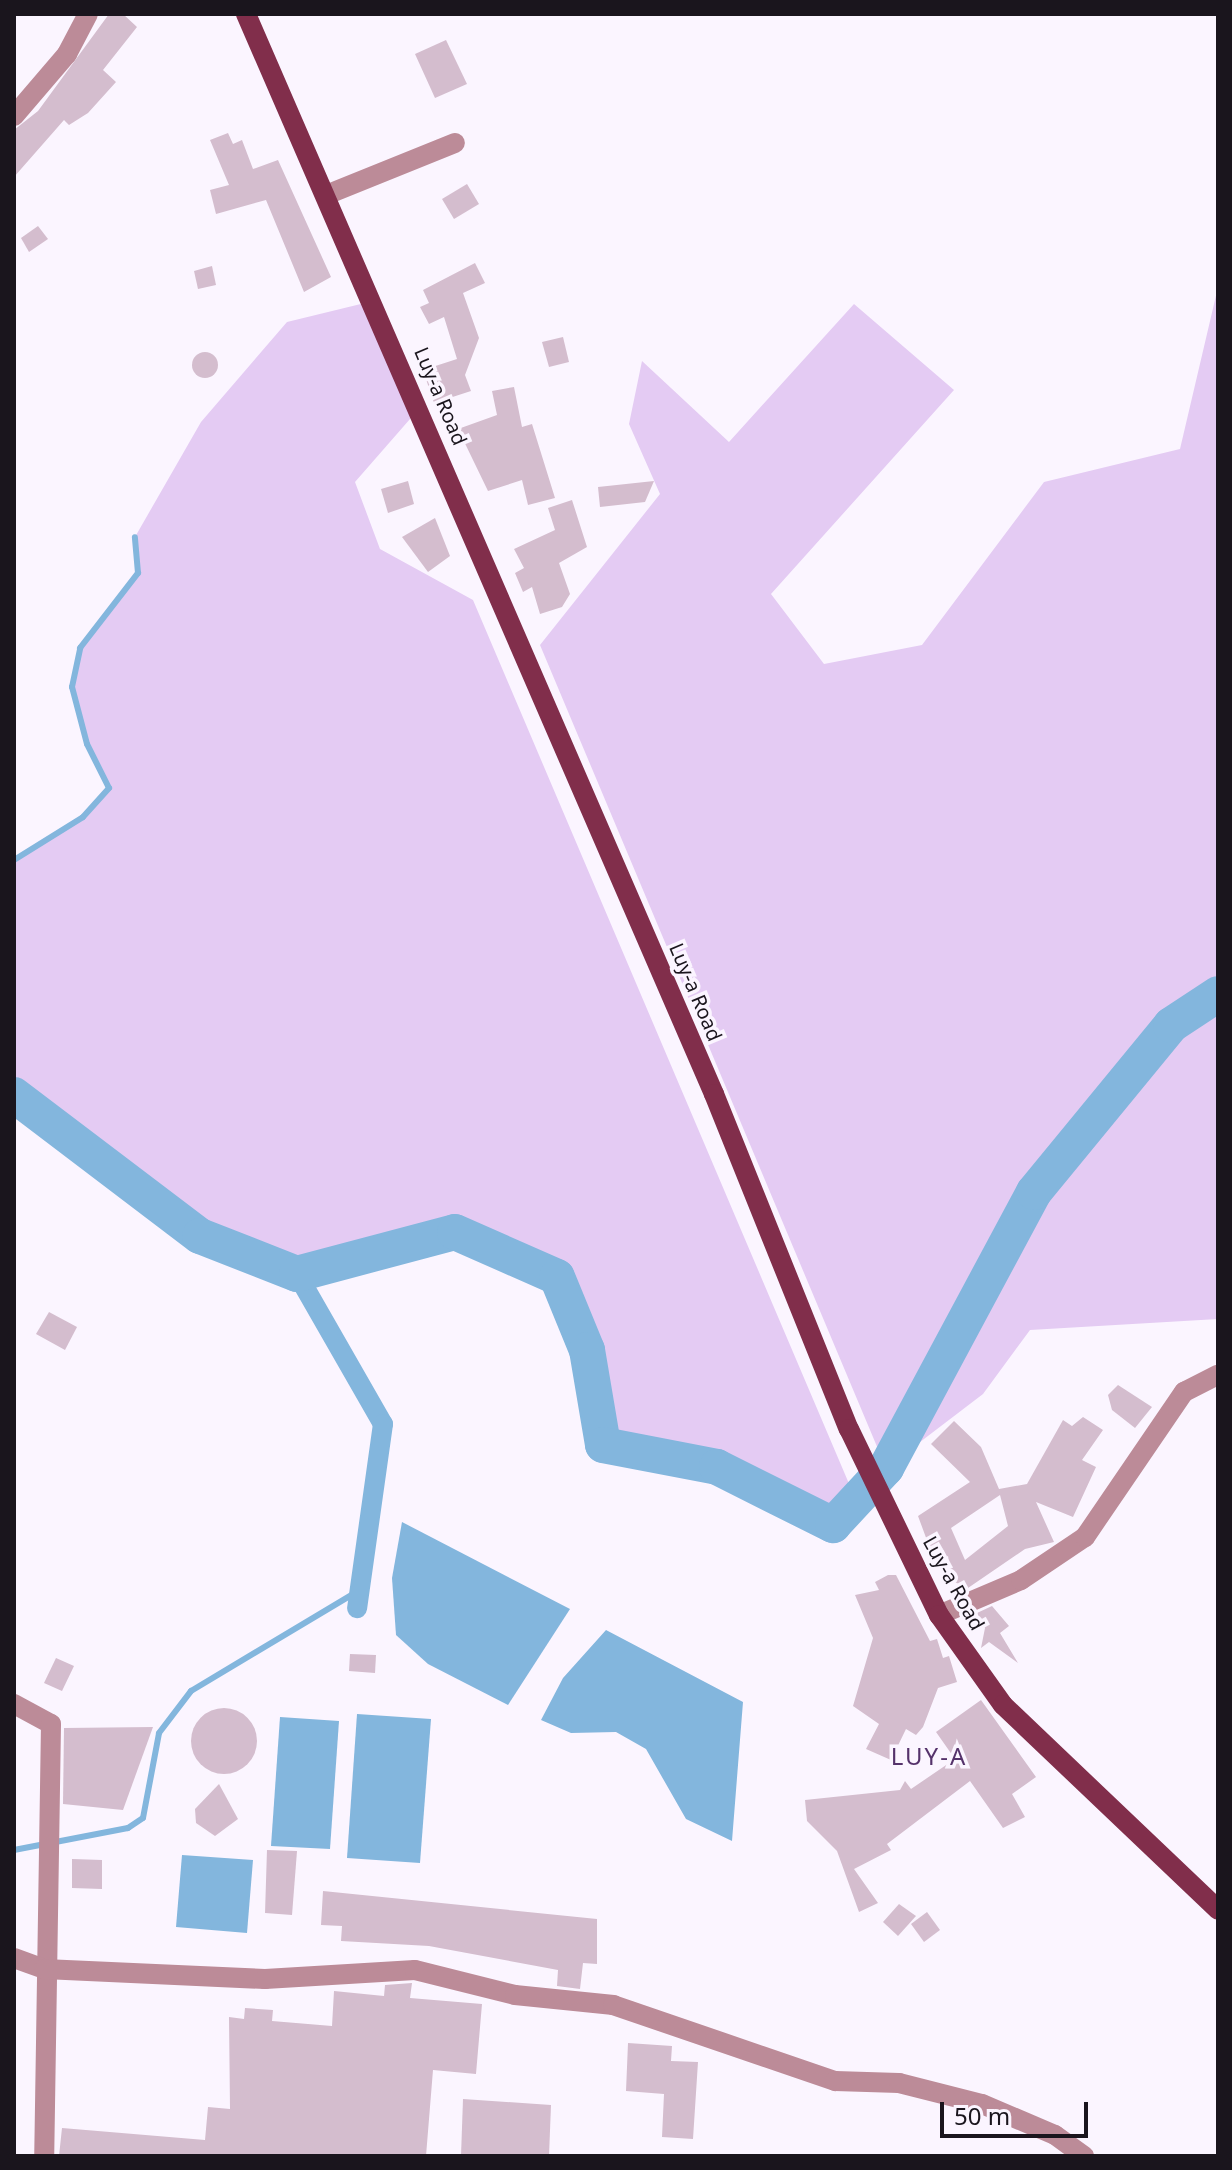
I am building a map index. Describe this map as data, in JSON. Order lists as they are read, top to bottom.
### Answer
{
  "streets": {
    "main road": ["Luy-a Road"]
  },
  "districts": ["LUY-A"],
  "scale_bar": "50 m"
}
